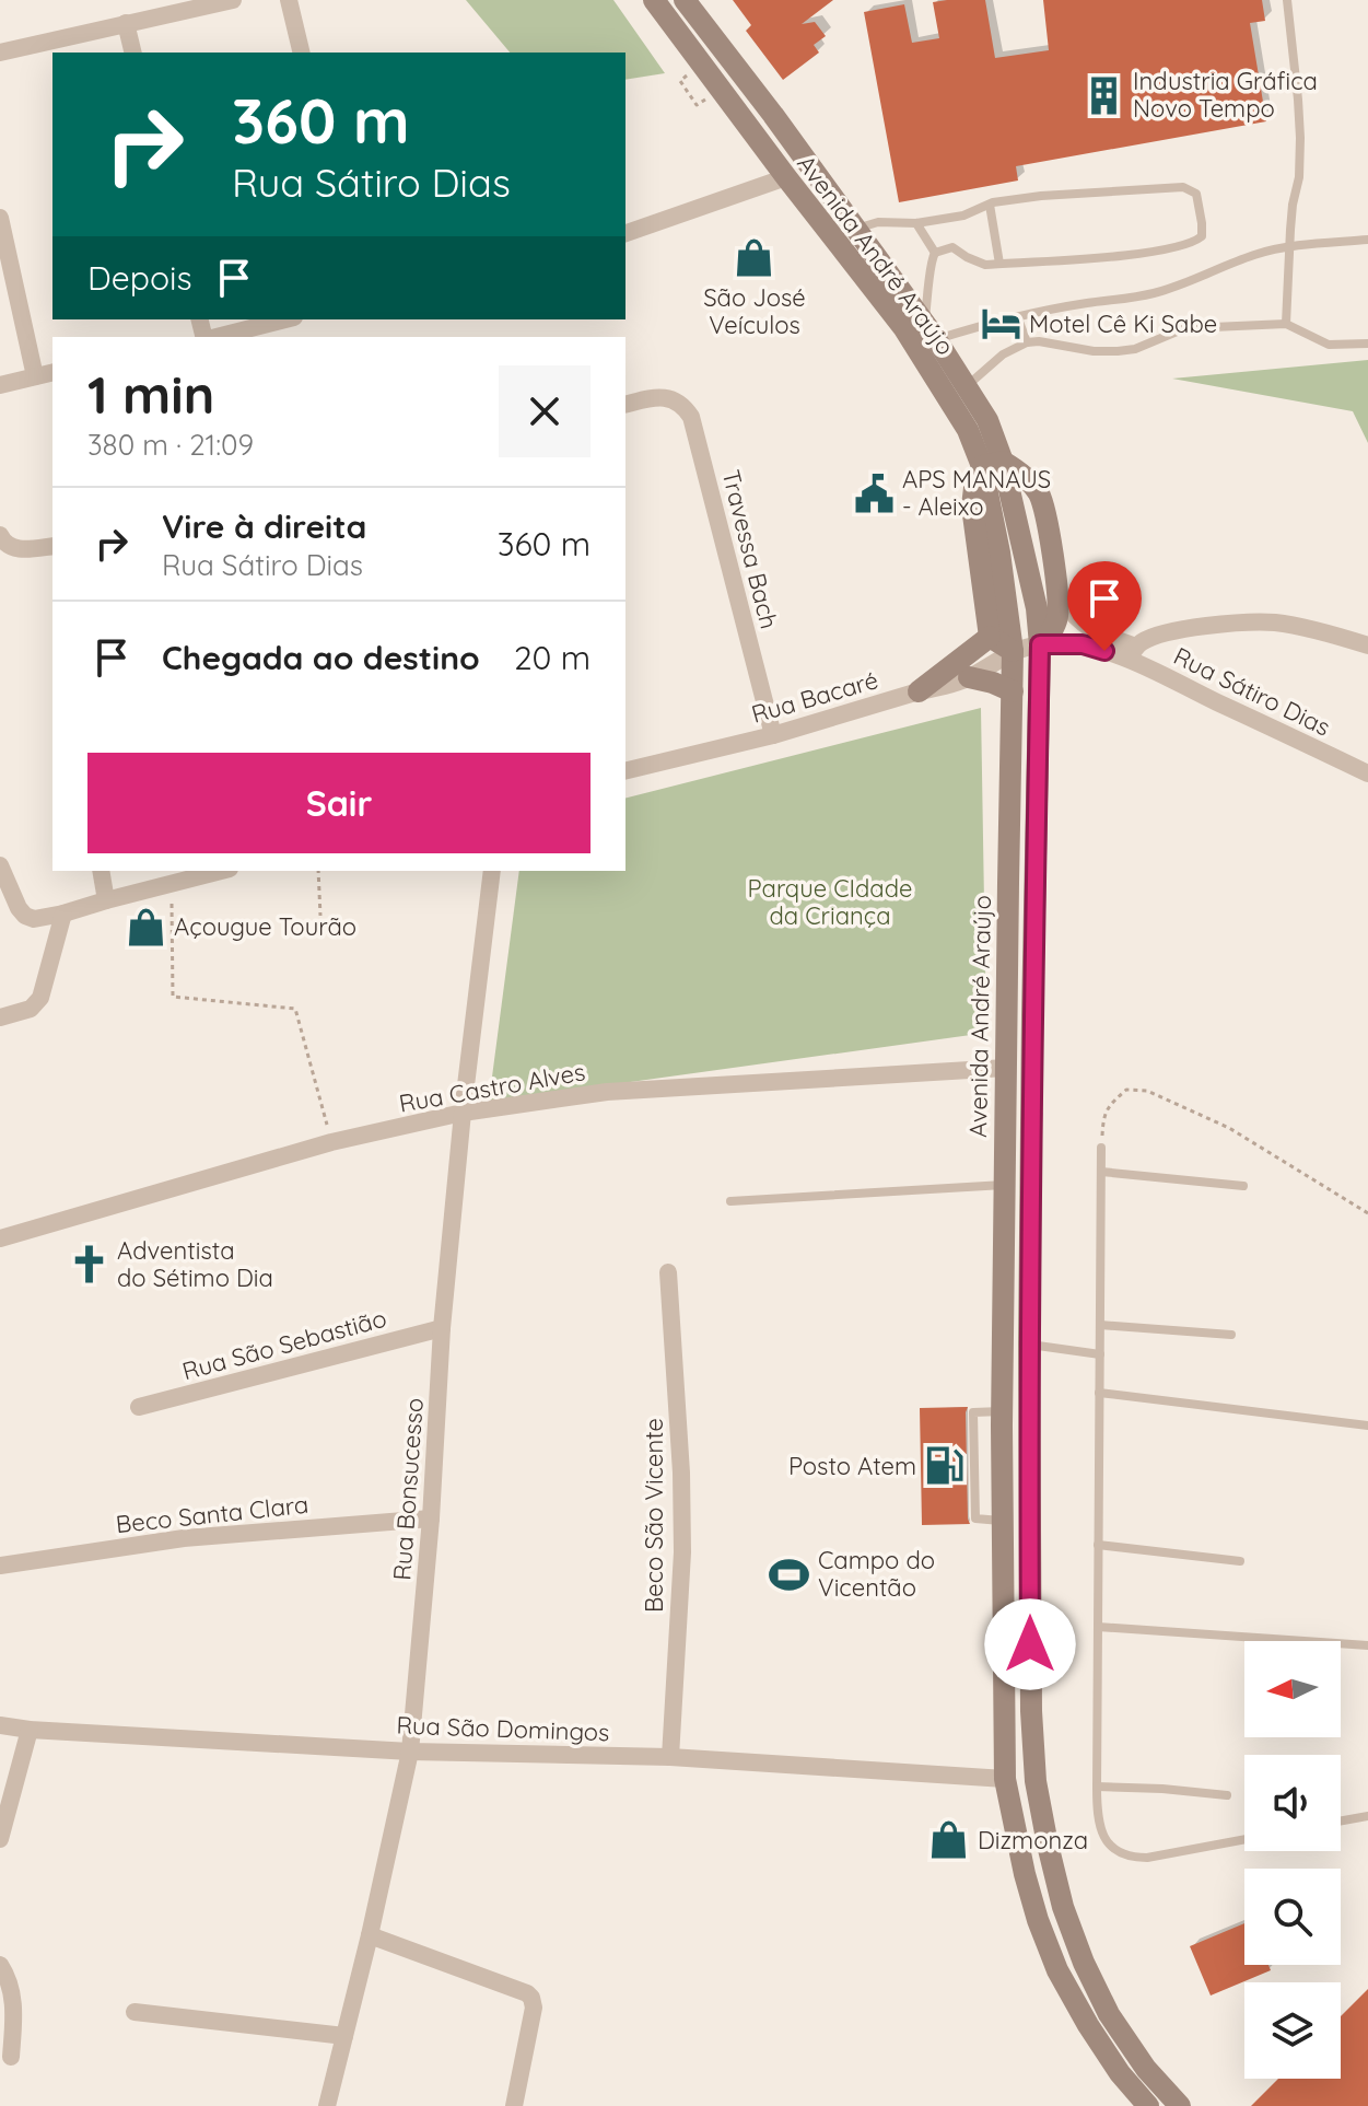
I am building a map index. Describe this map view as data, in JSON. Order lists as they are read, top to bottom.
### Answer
{
  "streets": {
    "main road": ["Avenida André Araújo"],
    "street": [
      "Travessa Bach",
      "Rua Sátiro Dias",
      "Rua Bacaré",
      "Rua Castro Alves",
      "Rua São Sebastião",
      "Rua Bonsucesso",
      "Beco Santa Clara",
      "Beco São Vicente",
      "Rua São Domingos"
    ]
  },
  "crossings": [
    ["Avenida André Araújo", "Rua Sátiro Dias"],
    ["Avenida André Araújo", "Rua Bacaré"],
    ["Avenida André Araújo", "Rua Castro Alves"],
    ["Avenida André Araújo", "Rua São Domingos"],
    ["Travessa Bach", "Rua Bacaré"],
    ["Rua Sátiro Dias", "Rua Bacaré"],
    ["Rua Castro Alves", "Rua Bonsucesso"],
    ["Rua São Sebastião", "Rua Bonsucesso"],
    ["Rua Bonsucesso", "Beco Santa Clara"],
    ["Rua Bonsucesso", "Rua São Domingos"],
    ["Beco São Vicente", "Rua São Domingos"]
  ],
  "parks": ["Parque CIdade da Criança"],
  "places": {
    "building": ["Industria Gráfica Novo Tempo"],
    "shop": ["São José Veículos", "Açougue Tourão", "Dizmonza"],
    "hotel": ["Motel Cê Ki Sabe"],
    "public building": ["APS MANAUS - Aleixo"],
    "church": ["Adventista do Sétimo Dia"],
    "fuel station": ["Posto Atem"],
    "sports": ["Campo do Vicentão"]
  },
  "north": "left",
  "page": {
    "turn": ["360 m", "Rua Sátiro Dias"],
    "then": "Depois",
    "heading": ["1 min", "380 m · 21:09"],
    "list": [
      {
        "name": "Vire à direita",
        "note": "Rua Sátiro Dias",
        "value": "360 m"
      },
      {
        "name": "Chegada ao destino",
        "value": "20 m"
      }
    ],
    "buttons": "Sair"
  }
}
